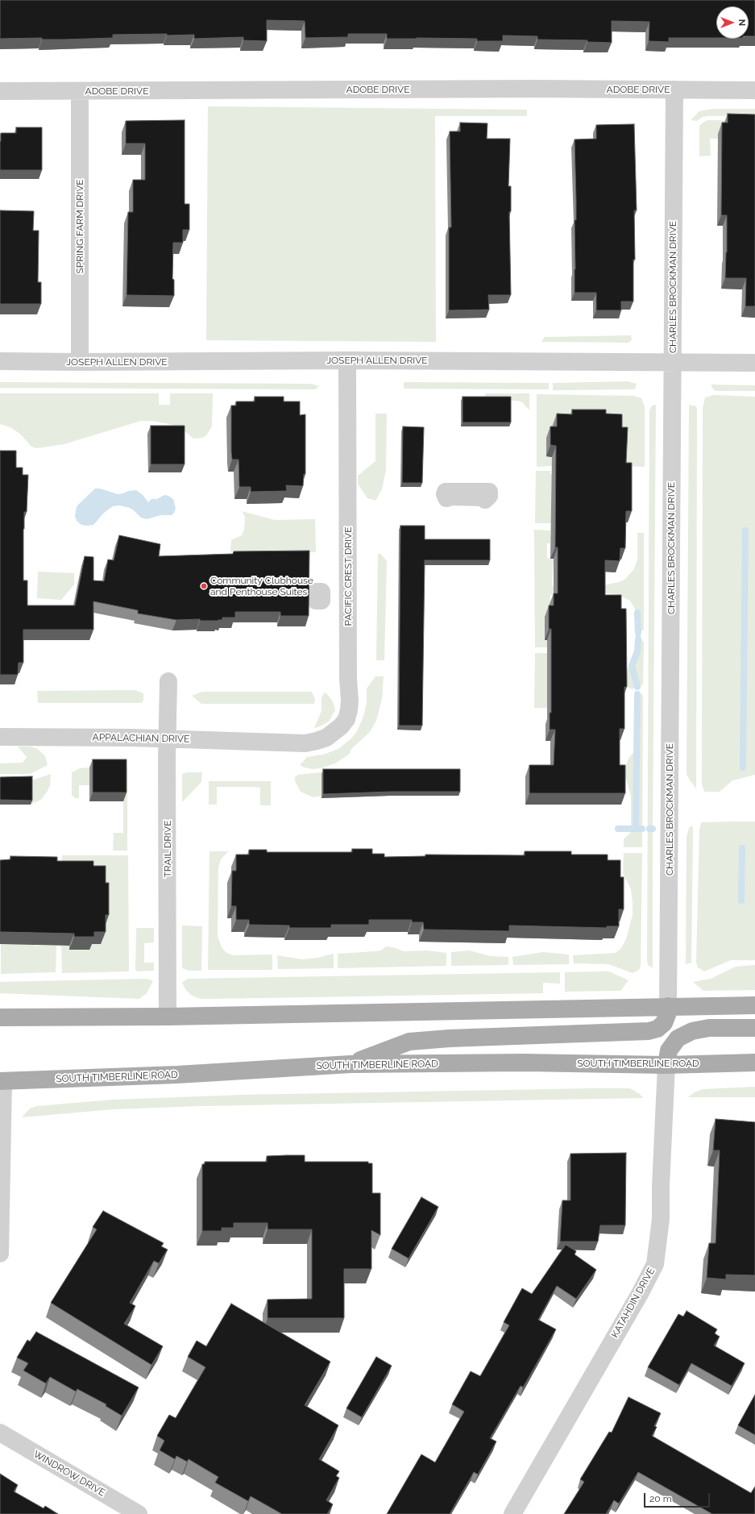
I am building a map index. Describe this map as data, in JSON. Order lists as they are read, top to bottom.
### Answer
{
  "streets": {
    "main road": ["SOUTH TIMBERLINE ROAD"],
    "street": [
      "ADOBE DRIVE",
      "SPRING FARM DRIVE",
      "CHARLES BROCKMAN DRIVE",
      "JOSEPH ALLEN DRIVE",
      "PACIFIC CREST DRIVE",
      "APPALACHIAN DRIVE",
      "TRAIL DRIVE",
      "KATAHDIN DRIVE",
      "WINDROW DRIVE"
    ]
  },
  "crossings": [
    ["ADOBE DRIVE", "SPRING FARM DRIVE"],
    ["ADOBE DRIVE", "CHARLES BROCKMAN DRIVE"],
    ["SPRING FARM DRIVE", "JOSEPH ALLEN DRIVE"],
    ["CHARLES BROCKMAN DRIVE", "JOSEPH ALLEN DRIVE"],
    ["JOSEPH ALLEN DRIVE", "PACIFIC CREST DRIVE"],
    ["PACIFIC CREST DRIVE", "APPALACHIAN DRIVE"],
    ["APPALACHIAN DRIVE", "TRAIL DRIVE"],
    ["SOUTH TIMBERLINE ROAD", "KATAHDIN DRIVE"]
  ],
  "places": ["Community Clubhouse and Penthouse Suites"],
  "scale_bar": "20 m",
  "north": "right"
}
